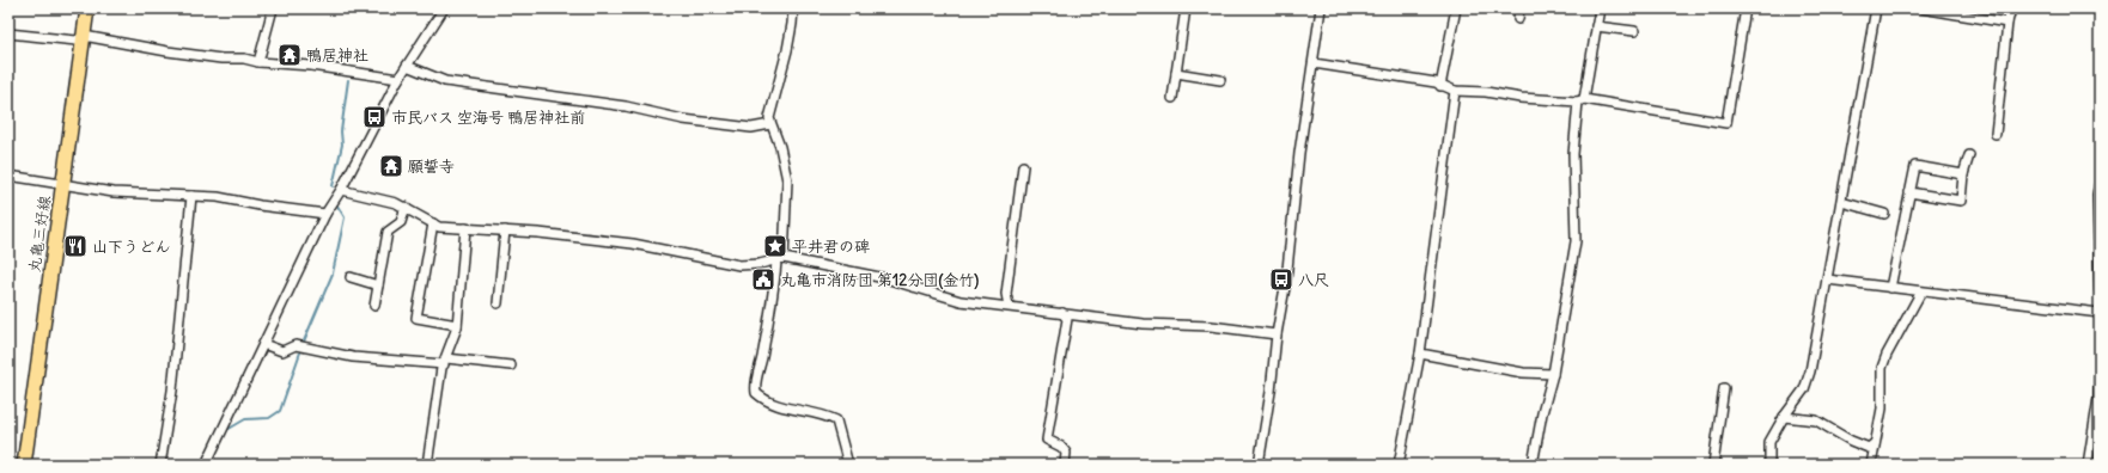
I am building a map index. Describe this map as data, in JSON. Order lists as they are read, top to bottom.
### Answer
{
  "streets": {
    "main road": ["丸亀三好線"]
  },
  "places": {
    "temple": ["鴨居神社", "願誓寺"],
    "bus stop": ["市民バス 空海号 鴨居神社前", "八尺"],
    "restaurant": ["山下うどん"],
    "place": ["平井君の碑"],
    "public building": ["丸亀市消防団 第12分団(金竹)"]
  }
}
